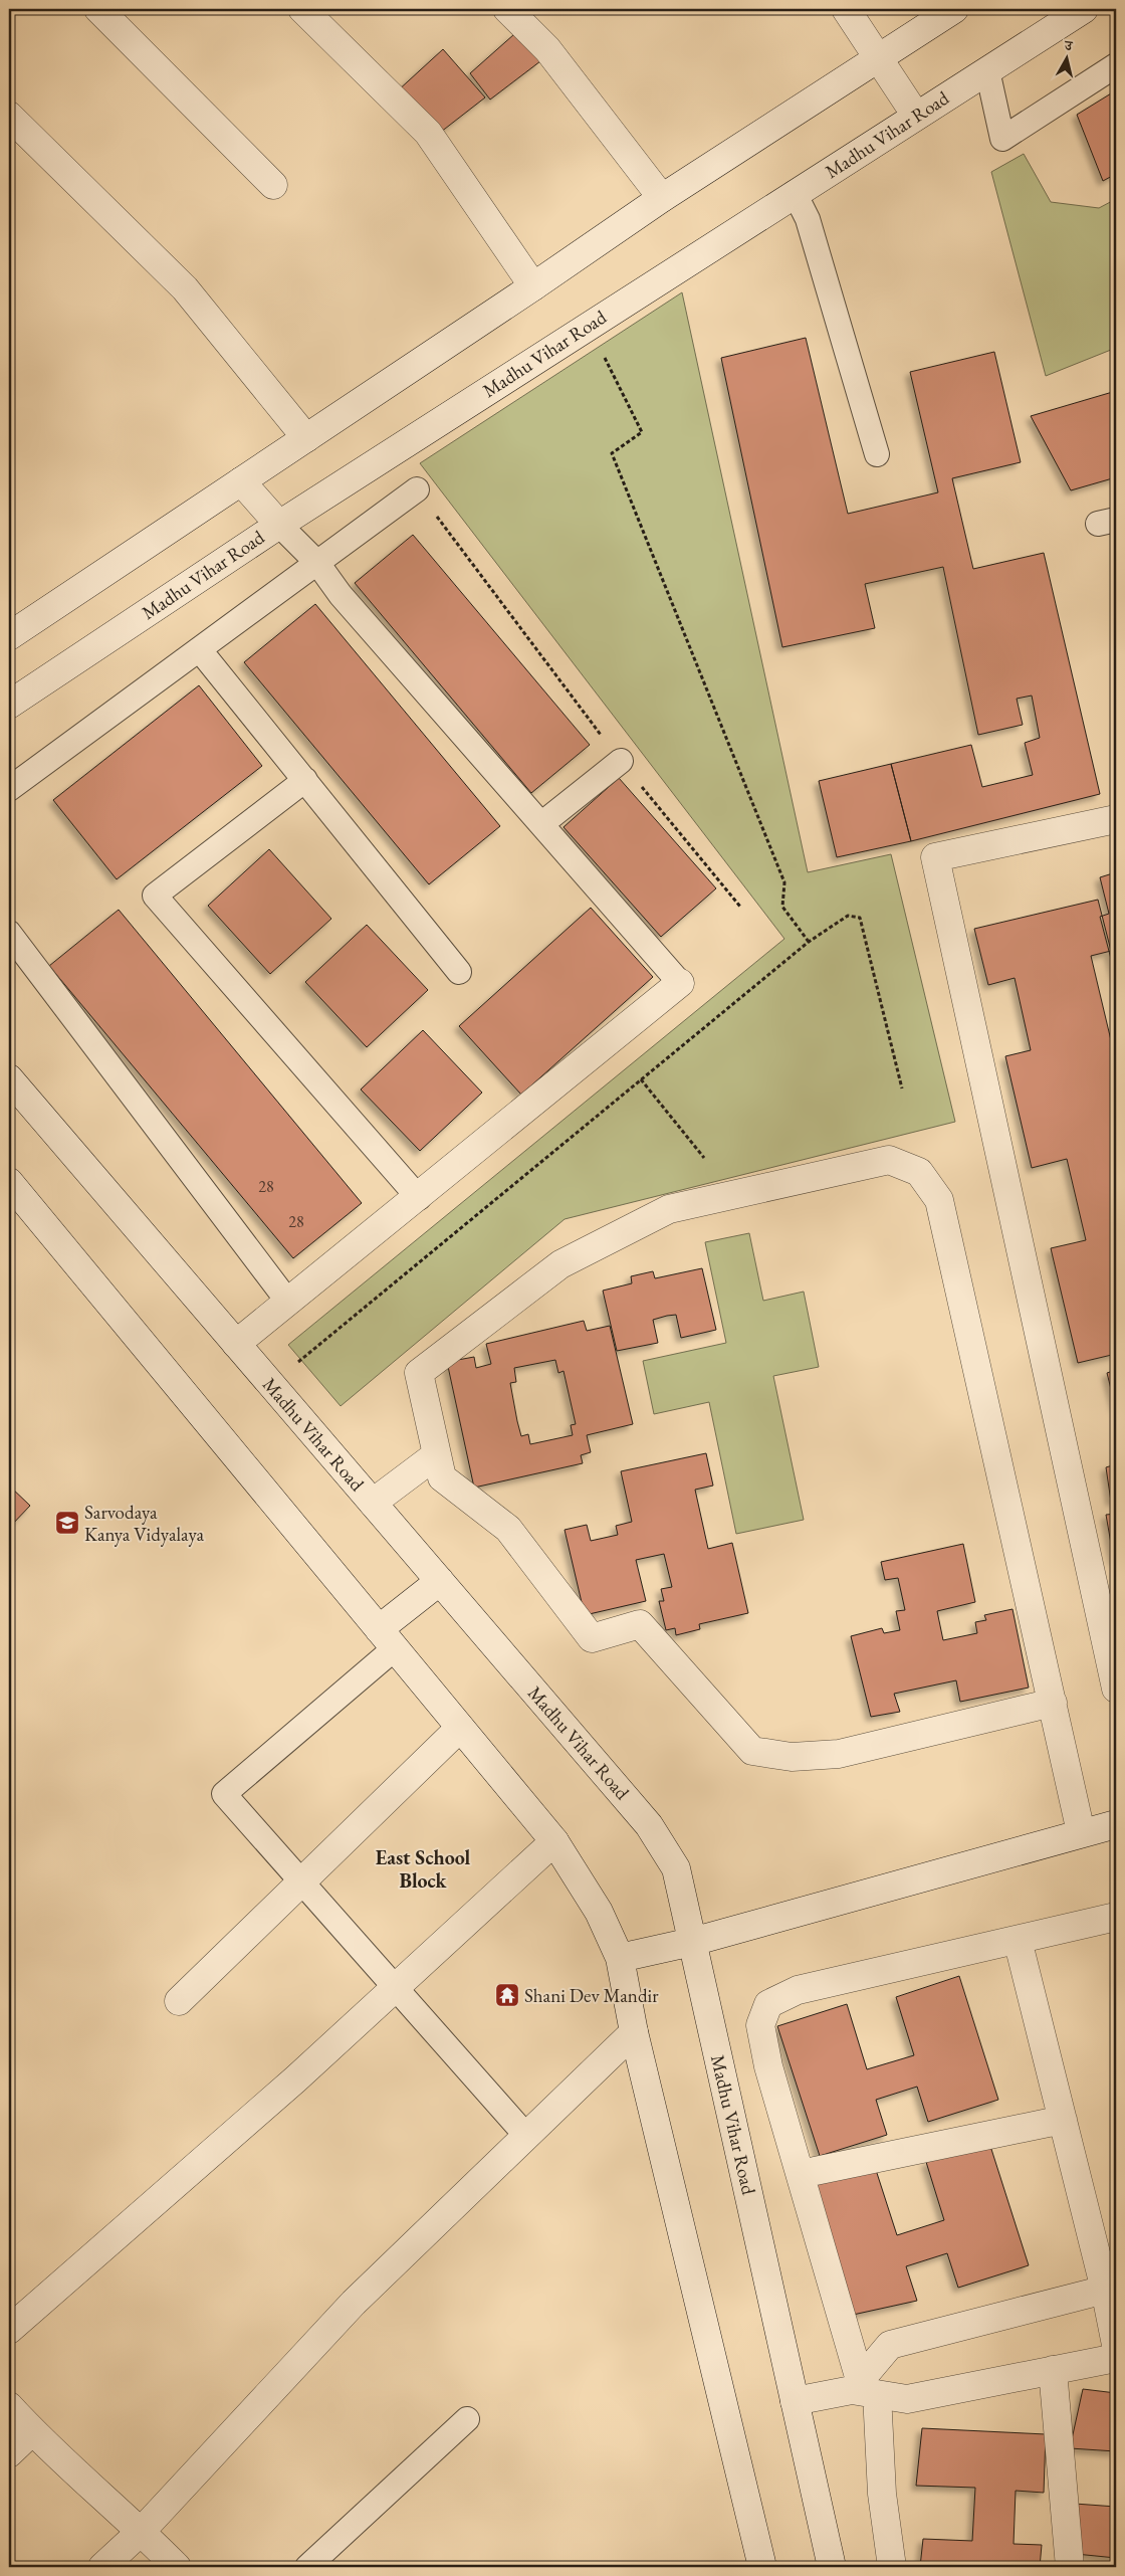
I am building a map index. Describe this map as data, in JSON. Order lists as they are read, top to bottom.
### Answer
{
  "streets": {
    "street": ["Madhu Vihar Road"]
  },
  "districts": ["East School Block"],
  "places": {
    "school or university": ["Sarvodaya Kanya Vidyalaya"],
    "temple": ["Shani Dev Mandir"]
  },
  "house_numbers": ["28", "28"],
  "north": "top"
}
